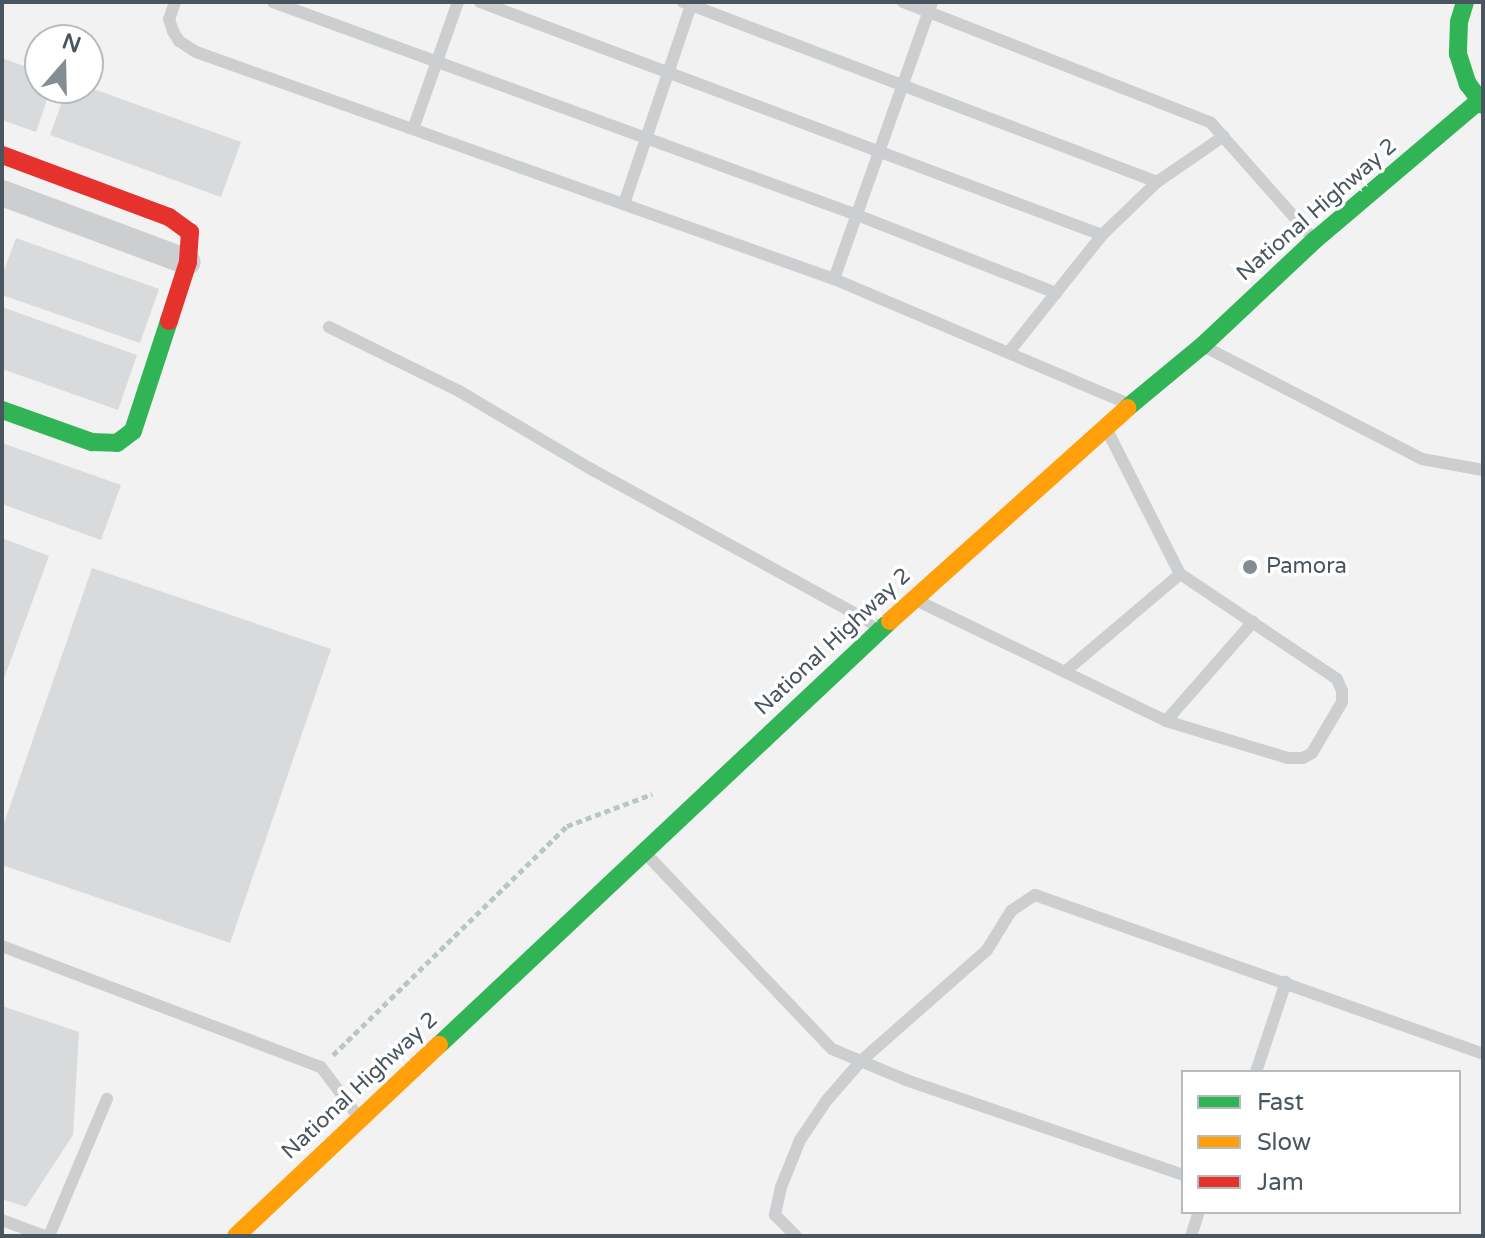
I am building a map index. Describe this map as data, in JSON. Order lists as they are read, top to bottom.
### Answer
{
  "streets": {
    "main road": ["National Highway 2"]
  },
  "places": ["Pamora"],
  "legend": ["Fast", "Slow", "Jam"],
  "north": "top"
}
